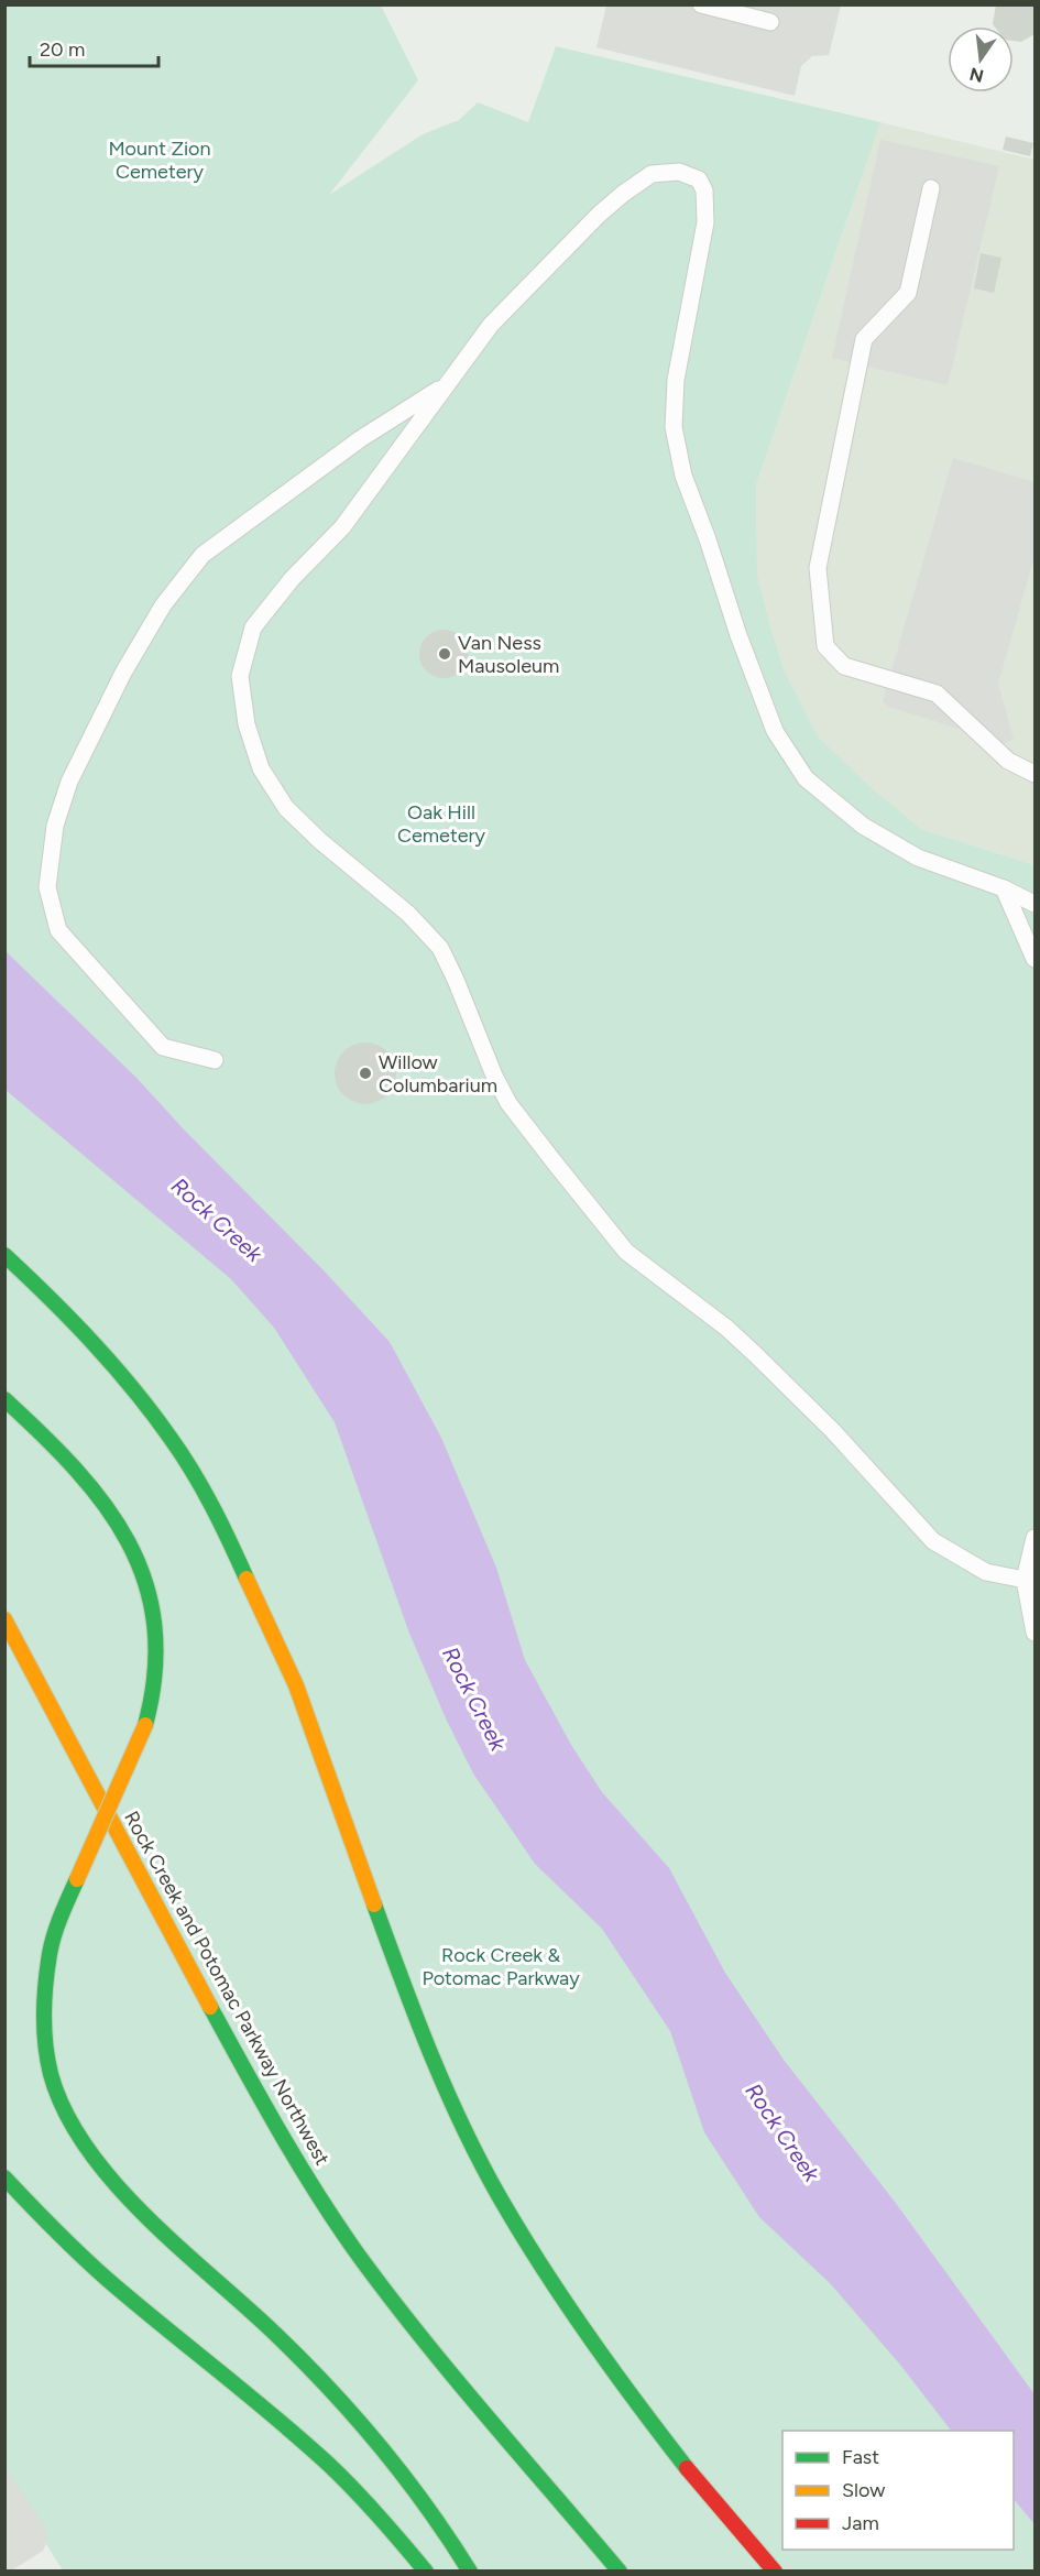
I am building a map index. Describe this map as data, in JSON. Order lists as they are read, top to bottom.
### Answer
{
  "streets": {
    "main road": ["Rock Creek and Potomac Parkway Northwest"]
  },
  "water": ["Rock Creek"],
  "parks": ["Mount Zion Cemetery", "Oak Hill Cemetery", "Rock Creek & Potomac Parkway"],
  "places": ["Van Ness Mausoleum", "Willow Columbarium"],
  "legend": ["Fast", "Slow", "Jam"],
  "scale_bar": "20 m",
  "north": "bottom"
}
